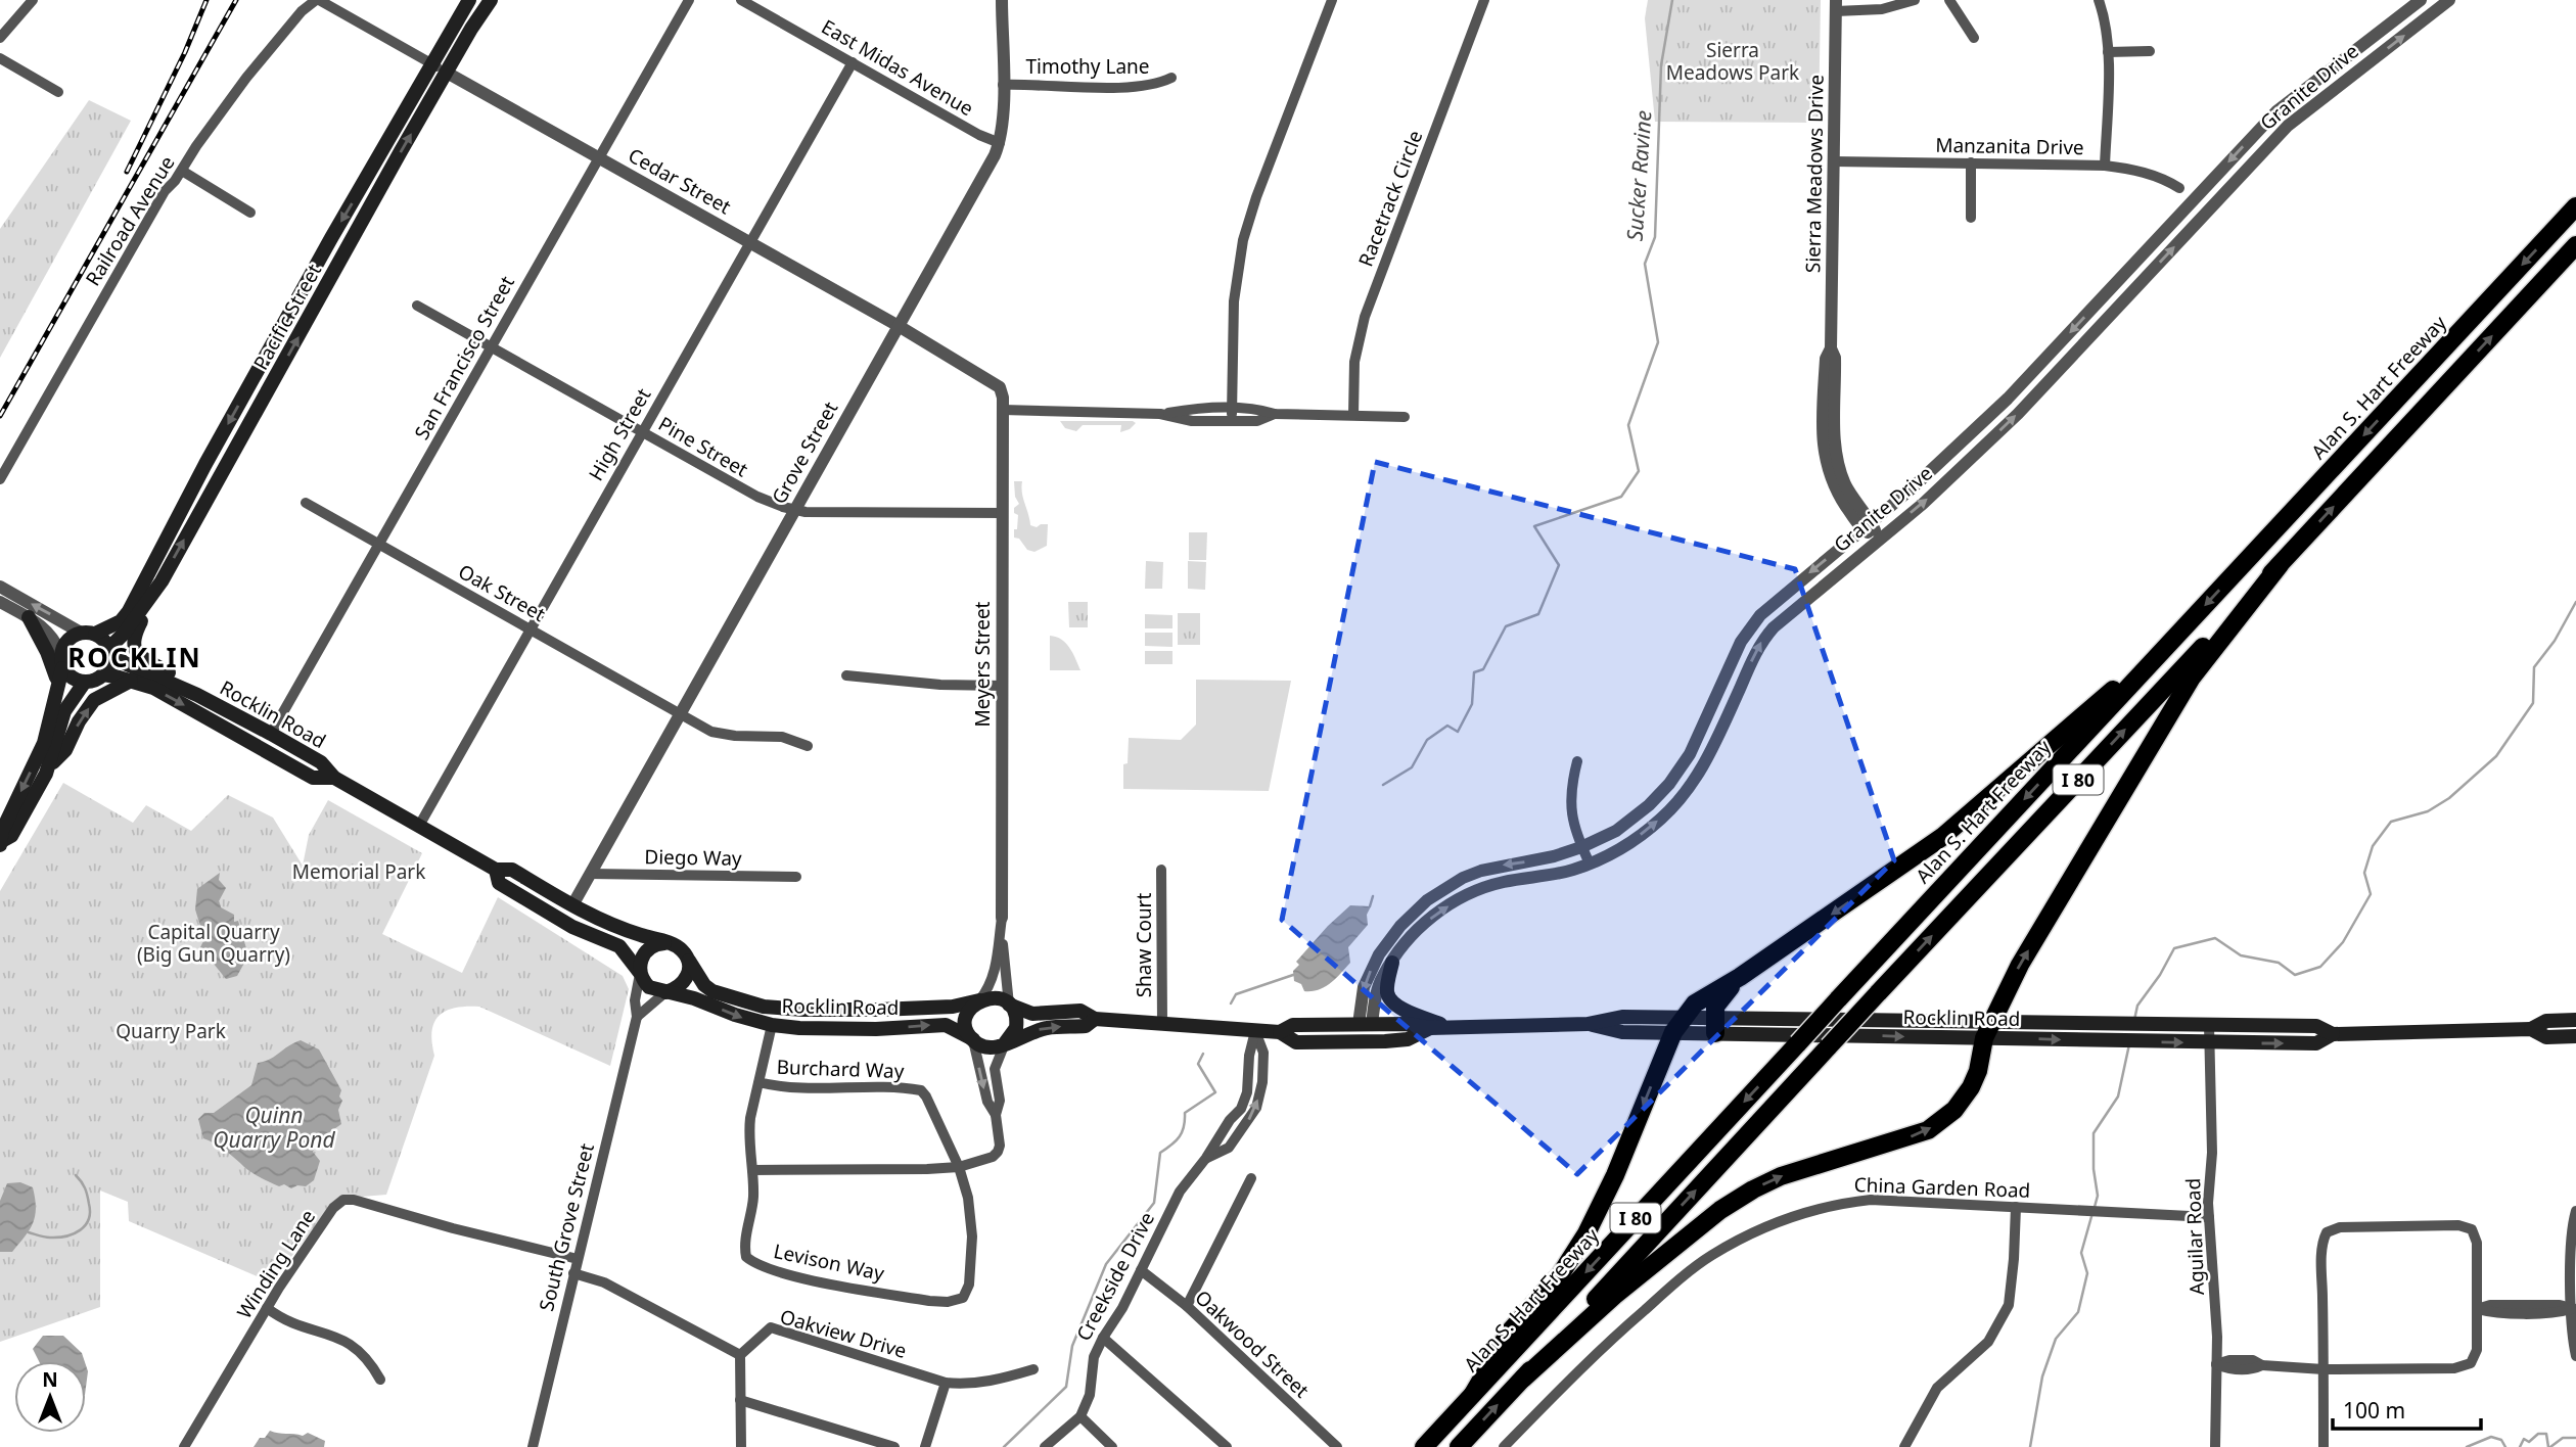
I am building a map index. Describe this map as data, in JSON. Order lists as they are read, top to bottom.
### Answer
{
  "streets": {
    "highway": ["Alan S. Hart Freeway", "I 80"],
    "main road": ["Pacific Street", "Rocklin Road"],
    "street": [
      "Timothy Lane",
      "East Midas Avenue",
      "Granite Drive",
      "Manzanita Drive",
      "Sierra Meadows Drive",
      "Cedar Street",
      "Racetrack Circle",
      "Railroad Avenue",
      "San Francisco Street",
      "High Street",
      "Pine Street",
      "Grove Street",
      "Oak Street",
      "Meyers Street",
      "Diego Way",
      "Shaw Court",
      "Burchard Way",
      "China Garden Road",
      "South Grove Street",
      "Aguilar Road",
      "Levison Way",
      "Winding Lane",
      "Creekside Drive",
      "Oakview Drive",
      "Oakwood Street"
    ]
  },
  "crossings": [
    ["Timothy Lane", "Grove Street"],
    ["East Midas Avenue", "High Street"],
    ["East Midas Avenue", "Grove Street"],
    ["Granite Drive", "Sierra Meadows Drive"],
    ["Granite Drive", "Rocklin Road"],
    ["Manzanita Drive", "Sierra Meadows Drive"],
    ["Cedar Street", "Railroad Avenue"],
    ["Cedar Street", "Pacific Street"],
    ["Cedar Street", "San Francisco Street"],
    ["Cedar Street", "High Street"],
    ["Cedar Street", "Grove Street"],
    ["Cedar Street", "Meyers Street"],
    ["Pacific Street", "Rocklin Road"],
    ["San Francisco Street", "Pine Street"],
    ["San Francisco Street", "Oak Street"],
    ["San Francisco Street", "Rocklin Road"],
    ["High Street", "Pine Street"],
    ["High Street", "Oak Street"],
    ["High Street", "Rocklin Road"],
    ["Pine Street", "Grove Street"],
    ["Pine Street", "Meyers Street"],
    ["Grove Street", "Oak Street"],
    ["Grove Street", "Rocklin Road"],
    ["Grove Street", "Diego Way"],
    ["Meyers Street", "Rocklin Road"],
    ["Rocklin Road", "Shaw Court"],
    ["Rocklin Road", "South Grove Street"],
    ["Rocklin Road", "Aguilar Road"],
    ["Rocklin Road", "Levison Way"],
    ["Rocklin Road", "Creekside Drive"],
    ["Burchard Way", "Levison Way"],
    ["China Garden Road", "Aguilar Road"],
    ["South Grove Street", "Winding Lane"],
    ["Creekside Drive", "Oakwood Street"]
  ],
  "districts": ["ROCKLIN"],
  "water": ["Sucker Ravine", "Quinn Quarry Pond"],
  "parks": [
    "Sierra Meadows Park",
    "Memorial Park",
    "Capital Quarry (Big Gun Quarry)",
    "Quarry Park"
  ],
  "scale_bar": "100 m",
  "north": "top"
}
